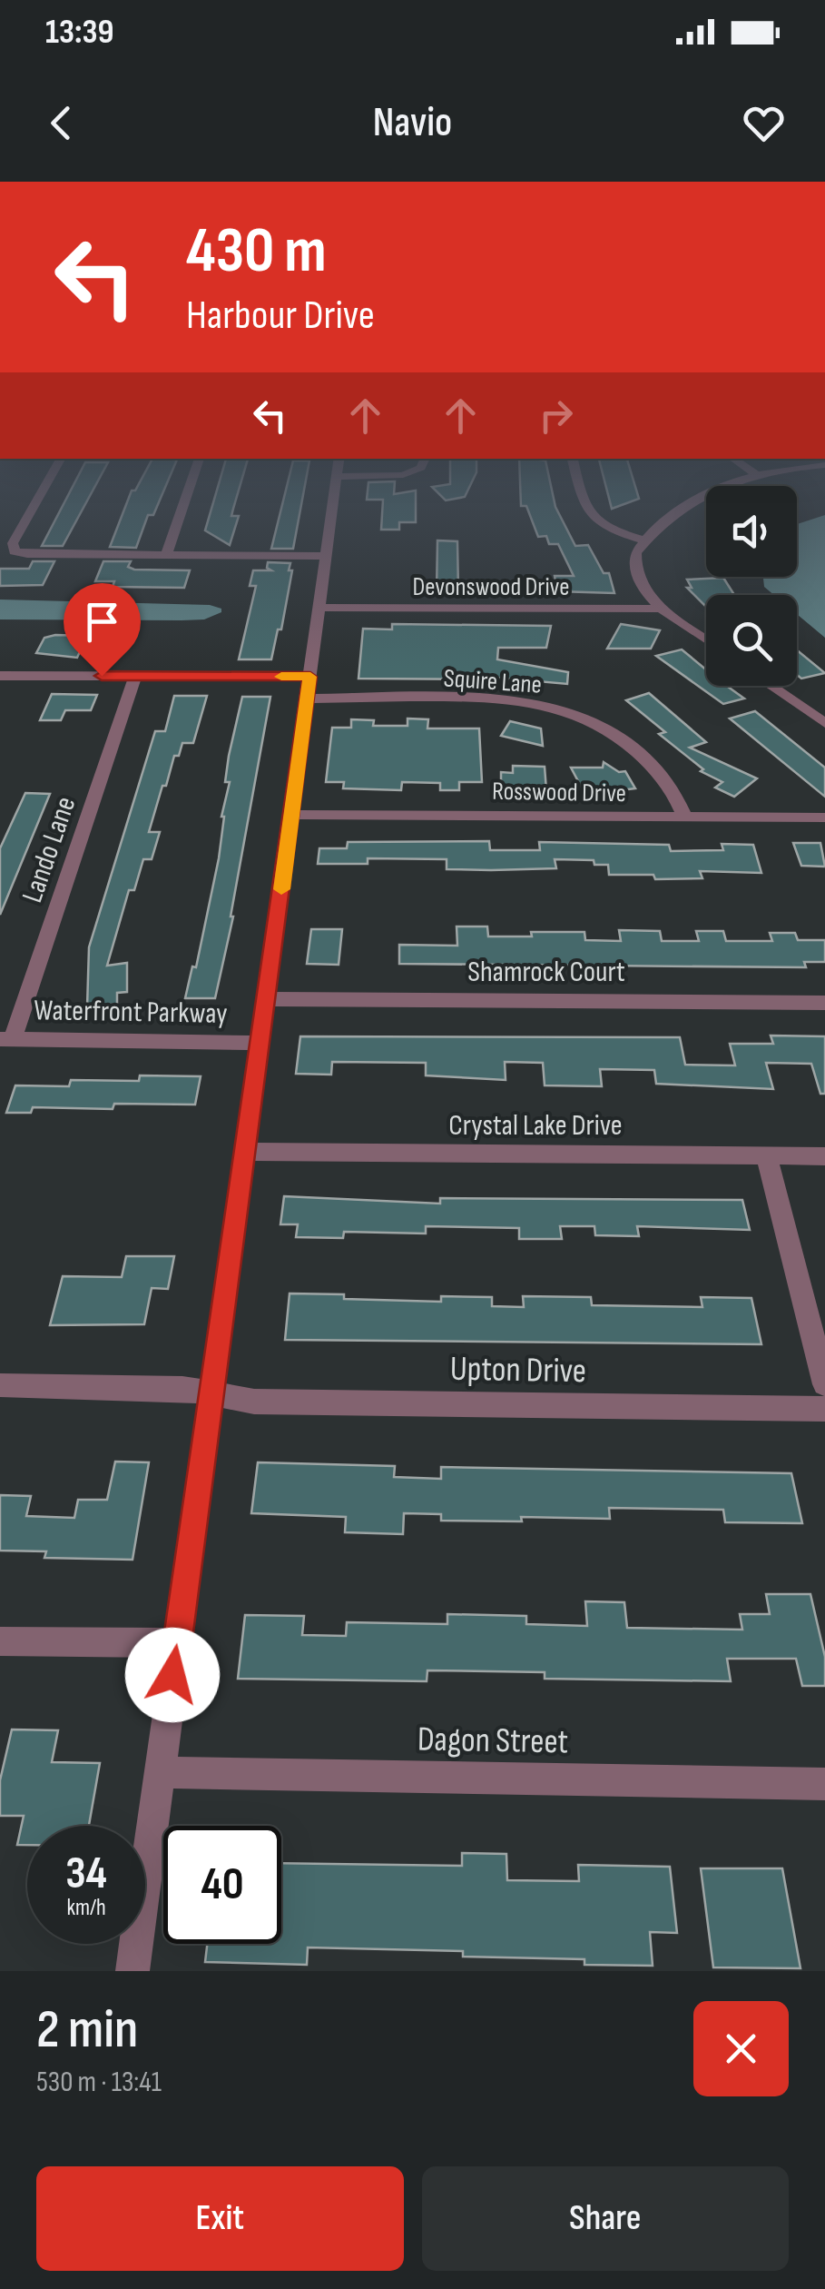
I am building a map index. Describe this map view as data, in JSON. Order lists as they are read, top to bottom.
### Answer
{
  "streets": {
    "street": [
      "Devonswood Drive",
      "Squire Lane",
      "Rosswood Drive",
      "Lando Lane",
      "Shamrock Court",
      "Waterfront Parkway",
      "Crystal Lake Drive",
      "Upton Drive",
      "Dagon Street"
    ]
  },
  "crossings": [
    ["Squire Lane", "Rosswood Drive"],
    ["Lando Lane", "Waterfront Parkway"]
  ],
  "page": {
    "status": "13:39",
    "header": "Navio",
    "turn": ["430 m", "Harbour Drive"],
    "speed": "34 km/h",
    "limit": "40",
    "heading": ["2 min", "530 m · 13:41"],
    "buttons": ["Exit", "Share"]
  }
}
